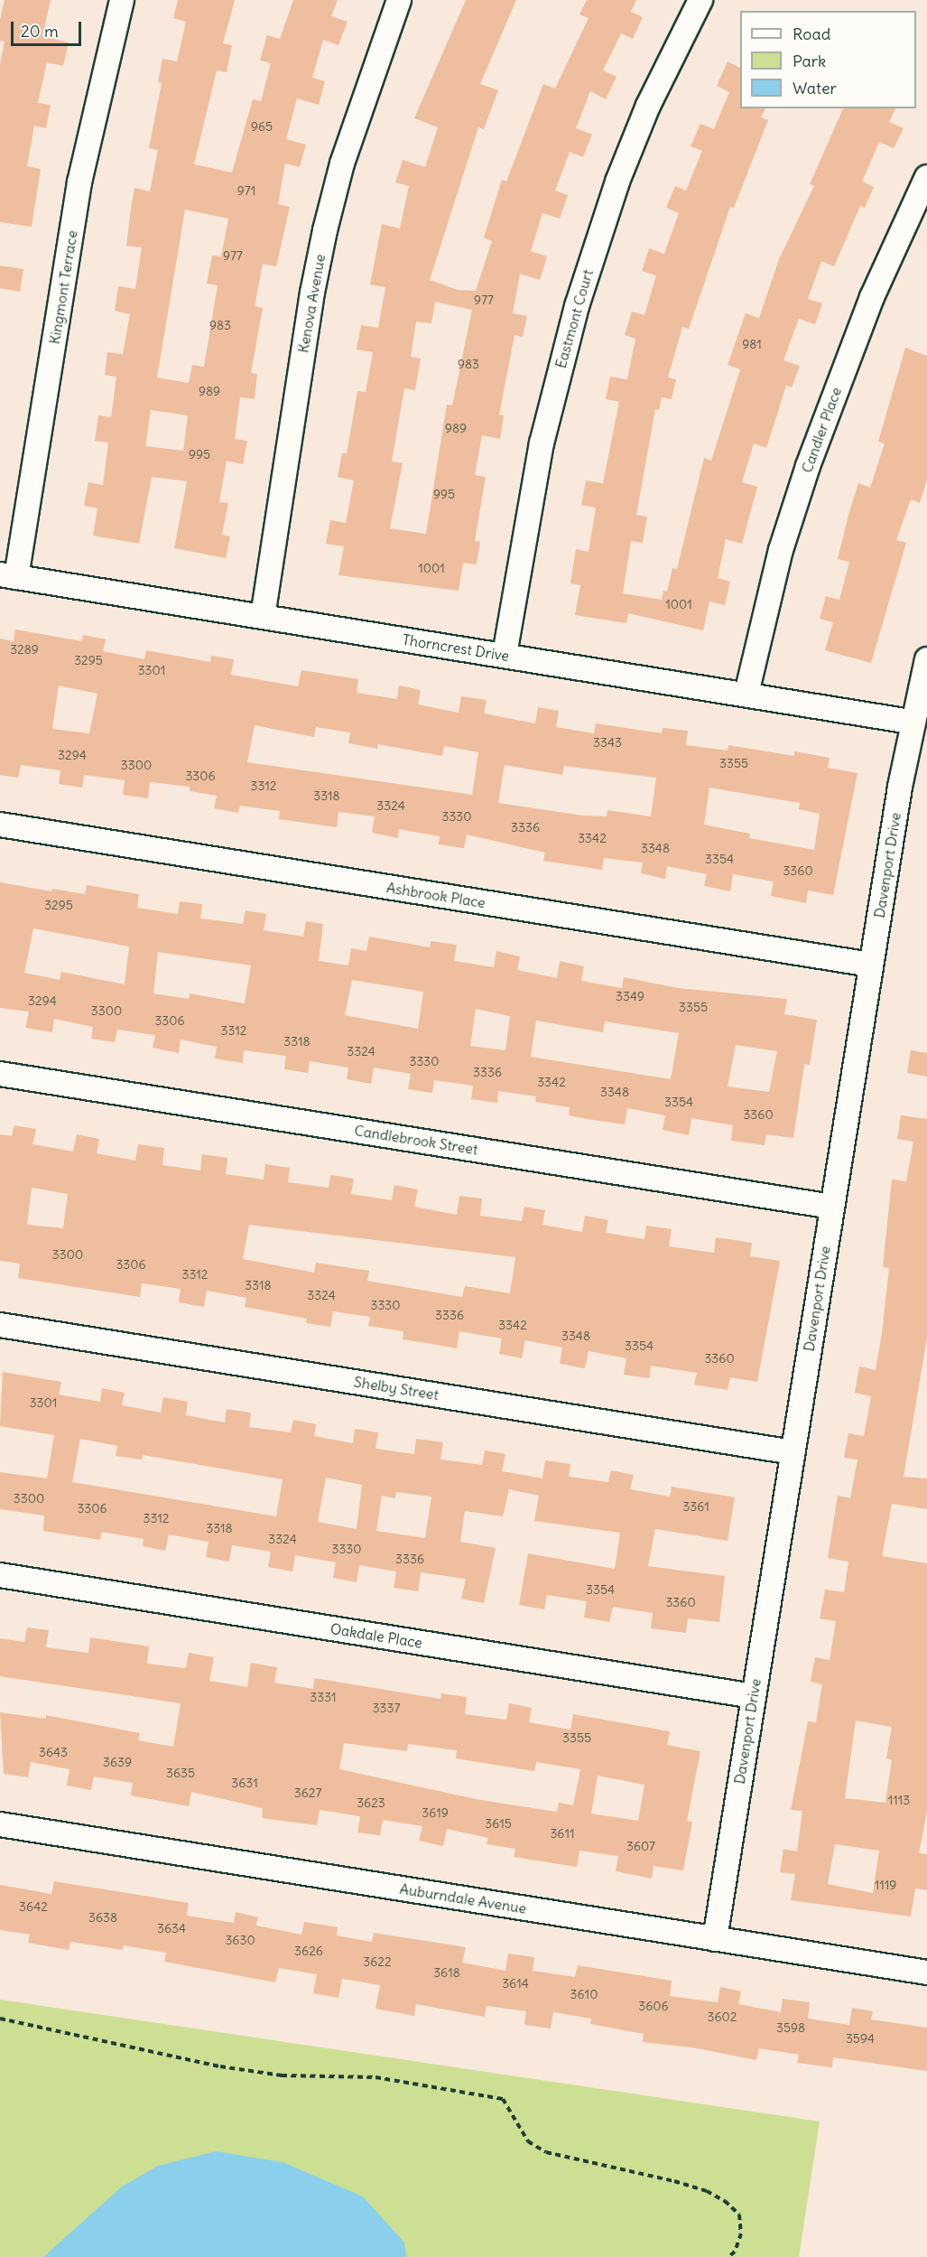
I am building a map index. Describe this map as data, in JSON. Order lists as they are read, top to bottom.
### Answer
{
  "streets": {
    "street": [
      "Kingmont Terrace",
      "Kenova Avenue",
      "Eastmont Court",
      "Candler Place",
      "Thorncrest Drive",
      "Davenport Drive",
      "Ashbrook Place",
      "Candlebrook Street",
      "Shelby Street",
      "Oakdale Place",
      "Auburndale Avenue"
    ]
  },
  "crossings": [
    ["Kingmont Terrace", "Thorncrest Drive"],
    ["Kenova Avenue", "Thorncrest Drive"],
    ["Eastmont Court", "Thorncrest Drive"],
    ["Candler Place", "Thorncrest Drive"],
    ["Thorncrest Drive", "Davenport Drive"],
    ["Davenport Drive", "Ashbrook Place"],
    ["Davenport Drive", "Candlebrook Street"],
    ["Davenport Drive", "Shelby Street"],
    ["Davenport Drive", "Oakdale Place"],
    ["Davenport Drive", "Auburndale Avenue"]
  ],
  "house_numbers": [
    "965",
    "971",
    "977",
    "977",
    "983",
    "981",
    "983",
    "989",
    "989",
    "995",
    "995",
    "1001",
    "1001",
    "3289",
    "3295",
    "3301",
    "3343",
    "3294",
    "3355",
    "3300",
    "3306",
    "3312",
    "3318",
    "3324",
    "3330",
    "3336",
    "3342",
    "3348",
    "3354",
    "3360",
    "3295",
    "3349",
    "3294",
    "3355",
    "3300",
    "3306",
    "3312",
    "3318",
    "3324",
    "3330",
    "3336",
    "3342",
    "3348",
    "3354",
    "3360",
    "3300",
    "3306",
    "3312",
    "3318",
    "3324",
    "3330",
    "3336",
    "3342",
    "3348",
    "3354",
    "3360",
    "3301",
    "3300",
    "3361",
    "3306",
    "3312",
    "3318",
    "3324",
    "3330",
    "3336",
    "3354",
    "3360",
    "3331",
    "3337",
    "3355",
    "3643",
    "3639",
    "3635",
    "3631",
    "3627",
    "1113",
    "3623",
    "3619",
    "3615",
    "3611",
    "3607",
    "1119",
    "3642",
    "3638",
    "3634",
    "3630",
    "3626",
    "3622",
    "3618",
    "3614",
    "3610",
    "3606",
    "3602",
    "3598",
    "3594"
  ],
  "legend": ["Road", "Park", "Water"],
  "scale_bar": "20 m"
}
